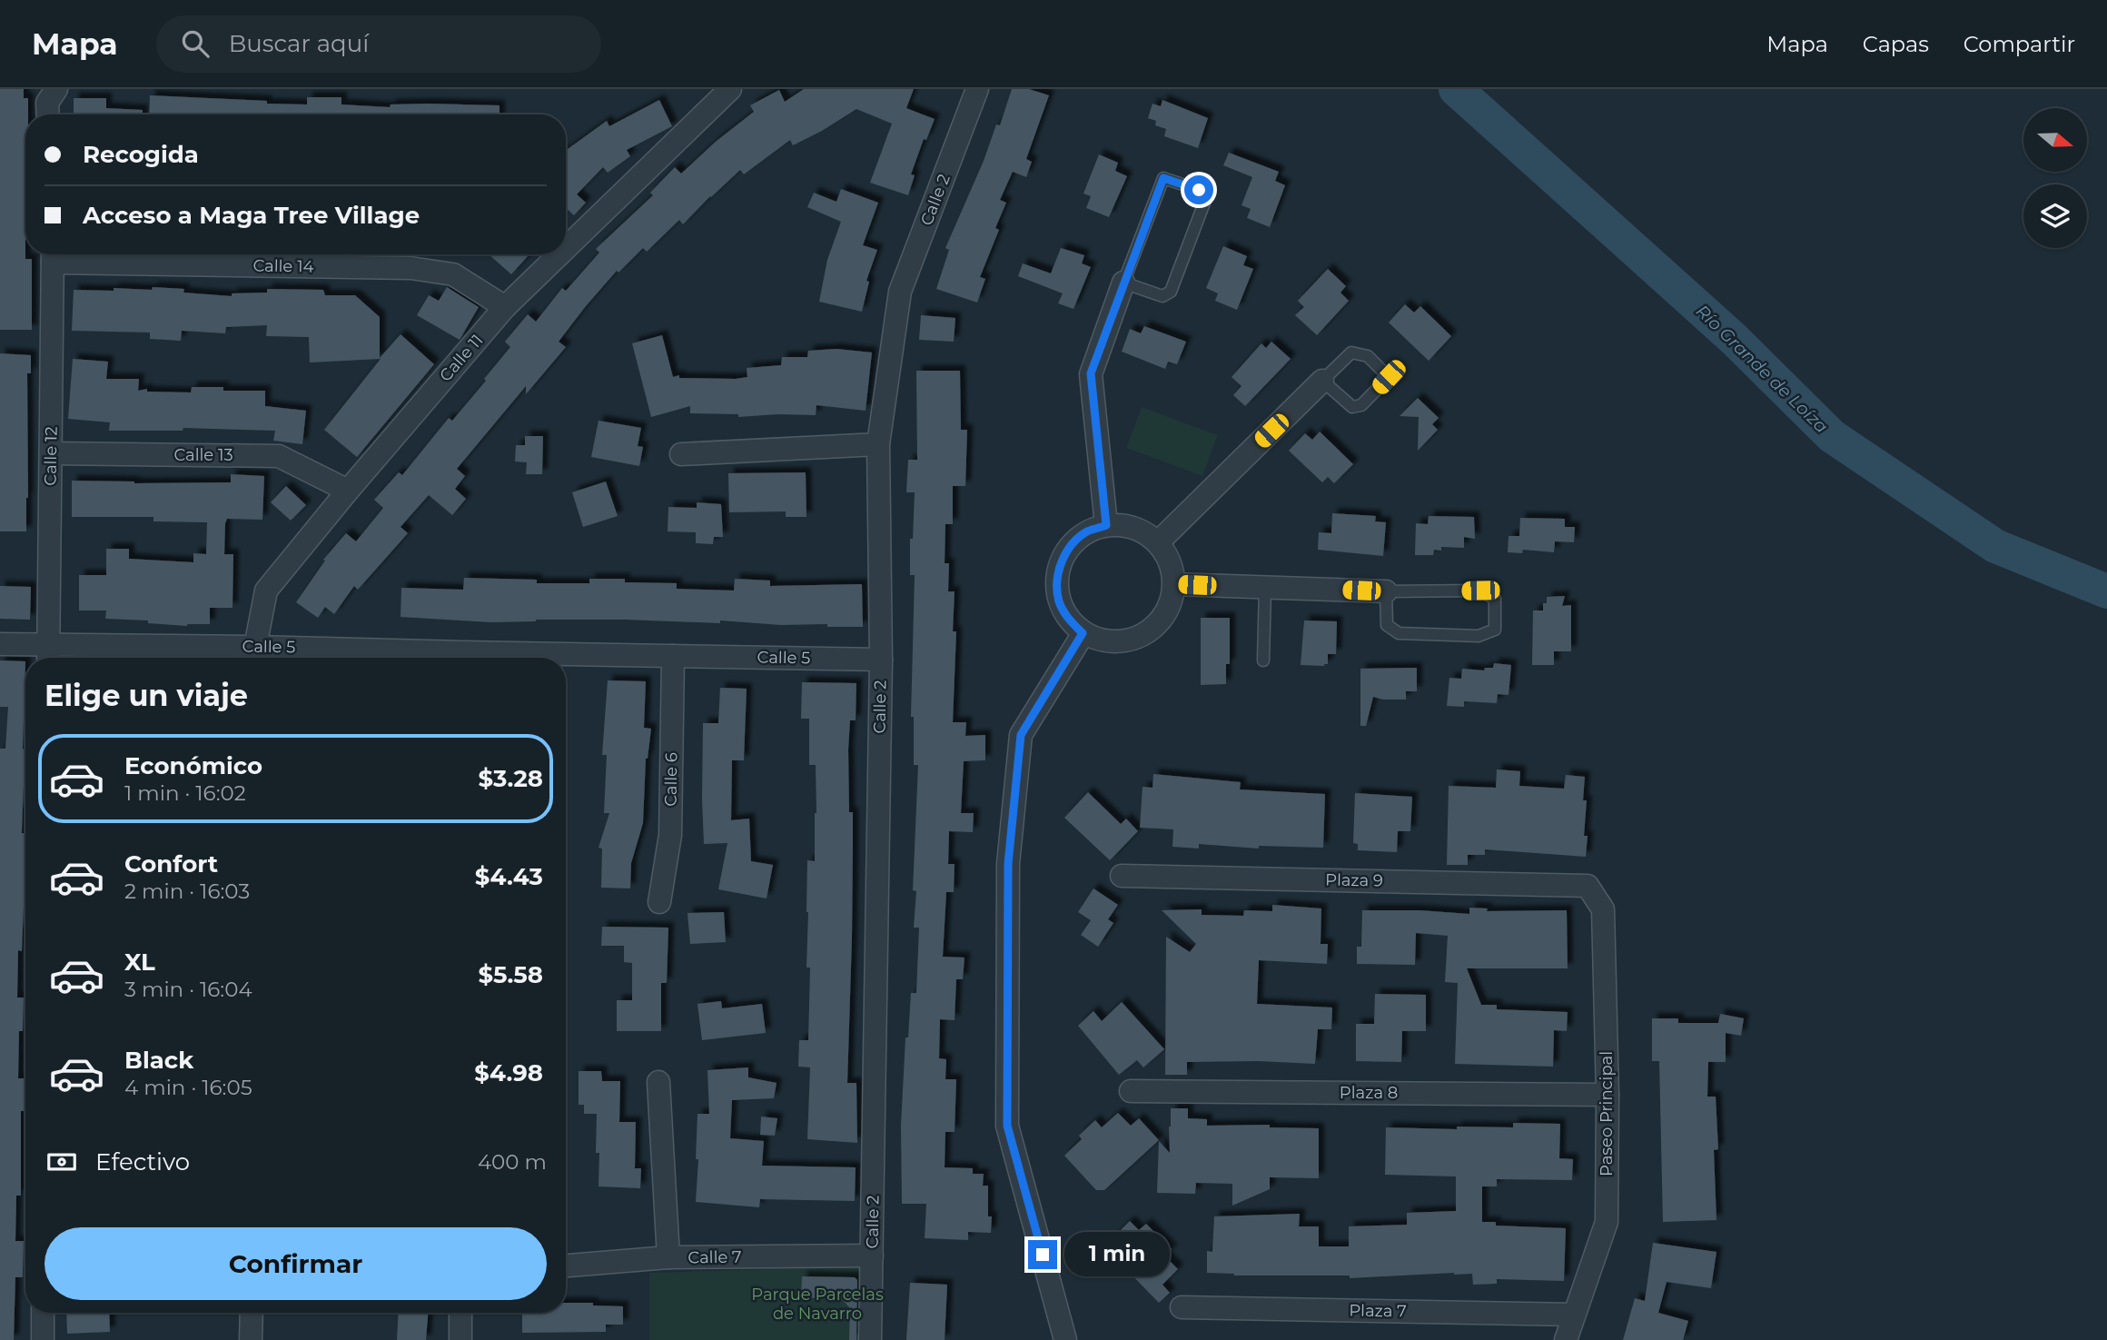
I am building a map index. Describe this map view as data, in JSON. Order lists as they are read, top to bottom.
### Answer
{
  "streets": {
    "street": [
      "Calle 2",
      "Calle 14",
      "Calle 11",
      "Calle 13",
      "Calle 12",
      "Calle 5",
      "Calle 6",
      "Plaza 9",
      "Plaza 8",
      "Paseo Principal",
      "Calle 7",
      "Plaza 7"
    ]
  },
  "crossings": [
    ["Calle 2", "Calle 5"],
    ["Calle 2", "Calle 7"],
    ["Calle 14", "Calle 11"],
    ["Calle 14", "Calle 12"],
    ["Calle 11", "Calle 13"],
    ["Calle 11", "Calle 5"],
    ["Calle 13", "Calle 12"],
    ["Calle 12", "Calle 5"],
    ["Calle 5", "Calle 6"],
    ["Plaza 9", "Paseo Principal"],
    ["Plaza 8", "Paseo Principal"],
    ["Paseo Principal", "Plaza 7"]
  ],
  "water": ["Río Grande de Loíza"],
  "parks": ["Parque Parcelas de Navarro"],
  "north": "right",
  "page": {
    "header": "Mapa",
    "search": "Buscar aquí",
    "nav": ["Mapa", "Capas", "Compartir"],
    "banner": ["Recogida", "Acceso a Maga Tree Village"],
    "heading": "Elige un viaje",
    "list": [
      {
        "name": "Económico",
        "note": "1 min · 16:02",
        "value": "$3.28"
      },
      {
        "name": "Confort",
        "note": "2 min · 16:03",
        "value": "$4.43"
      },
      {
        "name": "XL",
        "note": "3 min · 16:04",
        "value": "$5.58"
      },
      {
        "name": "Black",
        "note": "4 min · 16:05",
        "value": "$4.98"
      }
    ],
    "pay": ["Efectivo", "400 m"],
    "buttons": "Confirmar",
    "bubble": "1 min"
  }
}
